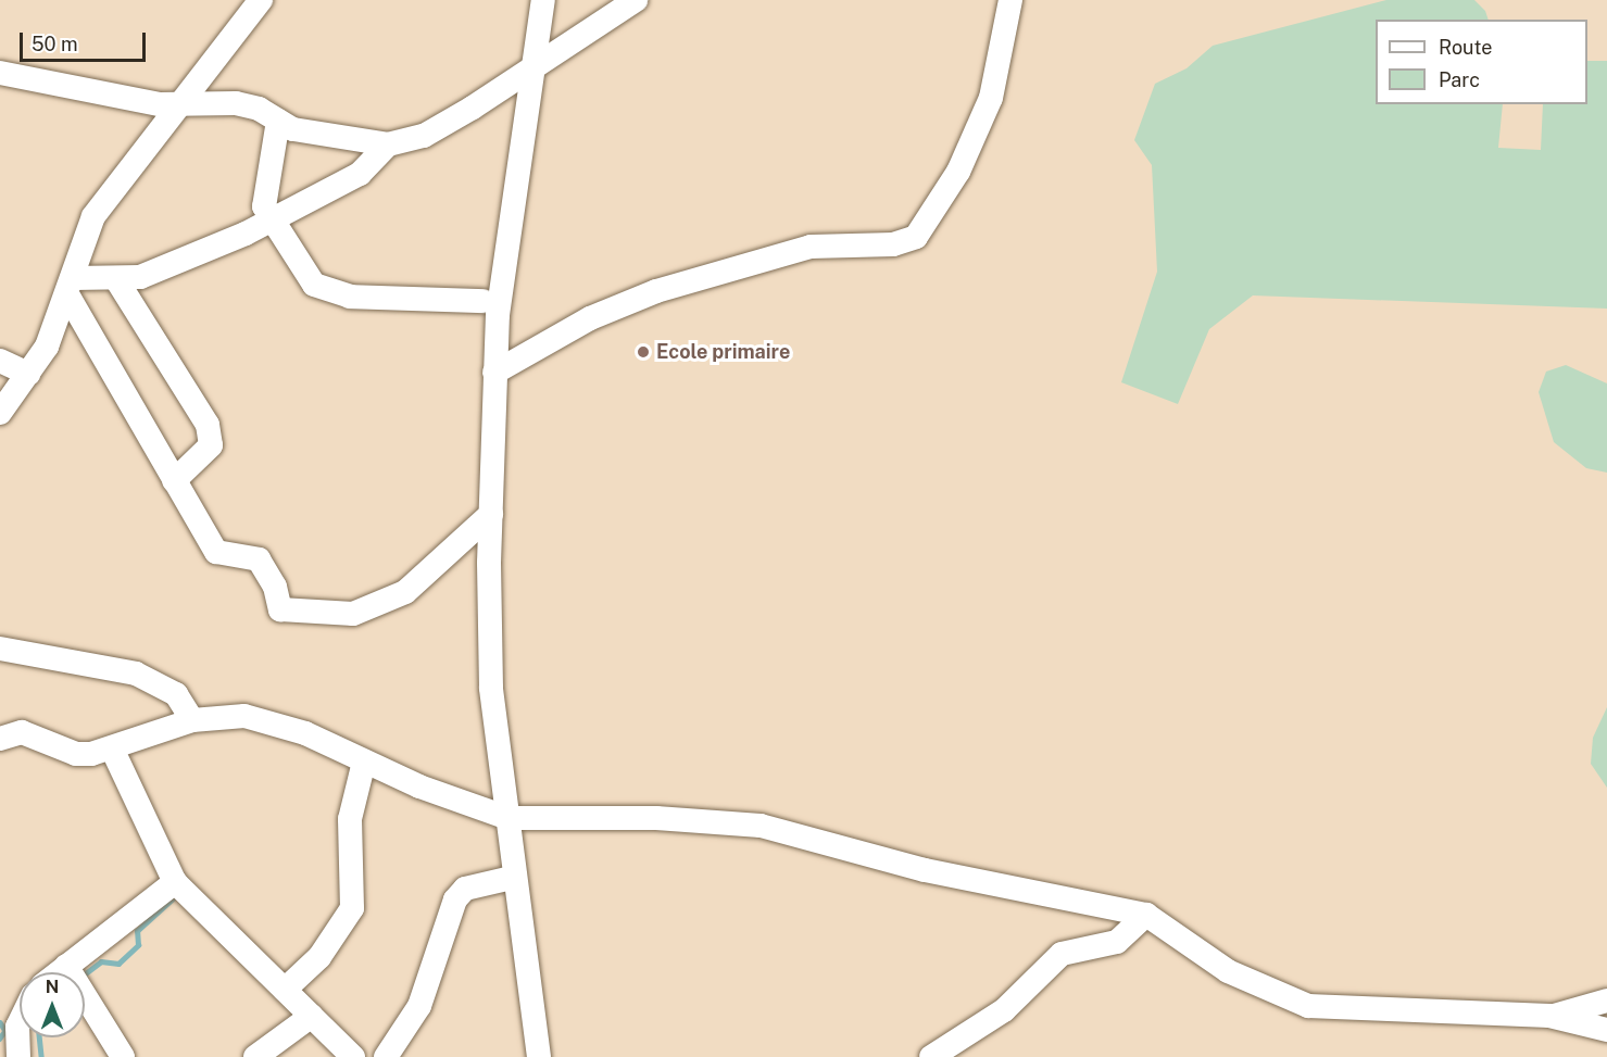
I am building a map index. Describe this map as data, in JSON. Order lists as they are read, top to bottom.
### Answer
{
  "places": ["Ecole primaire"],
  "legend": ["Route", "Parc"],
  "scale_bar": "50 m",
  "north": "top"
}
